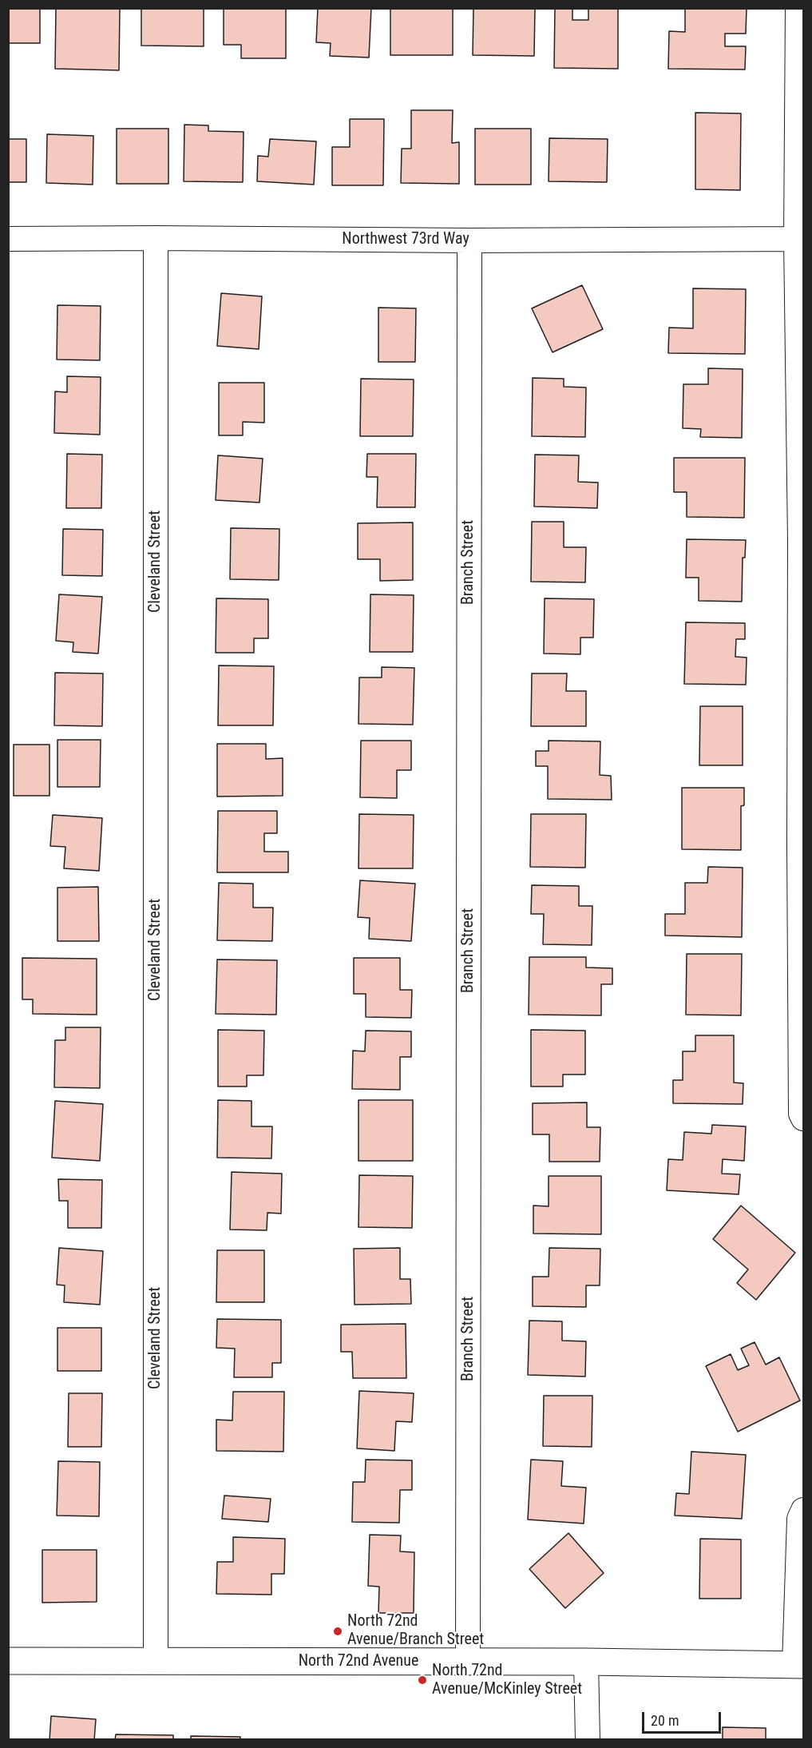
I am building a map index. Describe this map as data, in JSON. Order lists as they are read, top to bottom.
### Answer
{
  "streets": {
    "street": [
      "Northwest 73rd Way",
      "Cleveland Street",
      "Branch Street",
      "North 72nd Avenue"
    ]
  },
  "crossings": [
    ["Northwest 73rd Way", "Cleveland Street"],
    ["Northwest 73rd Way", "Branch Street"],
    ["Cleveland Street", "North 72nd Avenue"],
    ["Branch Street", "North 72nd Avenue"]
  ],
  "places": ["North 72nd Avenue/Branch Street", "North 72nd Avenue/McKinley Street"],
  "scale_bar": "20 m"
}
